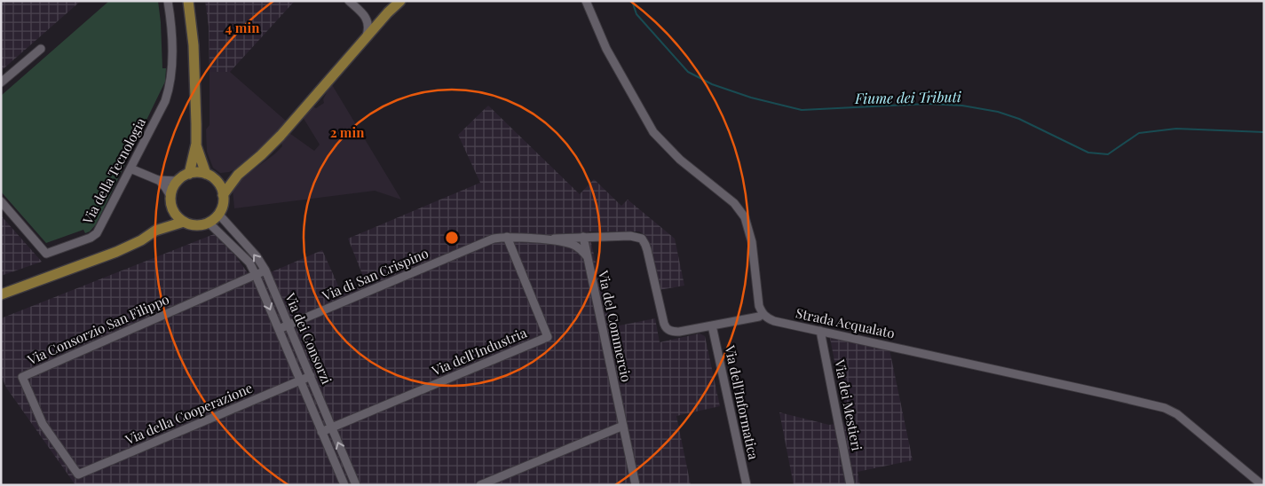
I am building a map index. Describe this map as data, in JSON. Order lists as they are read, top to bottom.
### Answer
{
  "streets": {
    "street": [
      "Via della Tecnologia",
      "Via di San Crispino",
      "Strada Acqualato",
      "Via del Commercio",
      "Via Consorzio San Filippo",
      "Via dei Consorzi",
      "Via dell'Industria",
      "Via dell'Informatica",
      "Via dei Mestieri",
      "Via della Cooperazione"
    ]
  },
  "crossings": [
    ["Via di San Crispino", "Via del Commercio"],
    ["Via di San Crispino", "Via dei Consorzi"],
    ["Via di San Crispino", "Via dell'Industria"],
    ["Strada Acqualato", "Via dei Mestieri"],
    ["Via del Commercio", "Via dell'Industria"],
    ["Via Consorzio San Filippo", "Via dei Consorzi"],
    ["Via Consorzio San Filippo", "Via della Cooperazione"],
    ["Via dei Consorzi", "Via dell'Industria"],
    ["Via dei Consorzi", "Via della Cooperazione"]
  ],
  "water": ["Fiume dei Tributi"],
  "rings": ["4 min", "2 min"]
}
